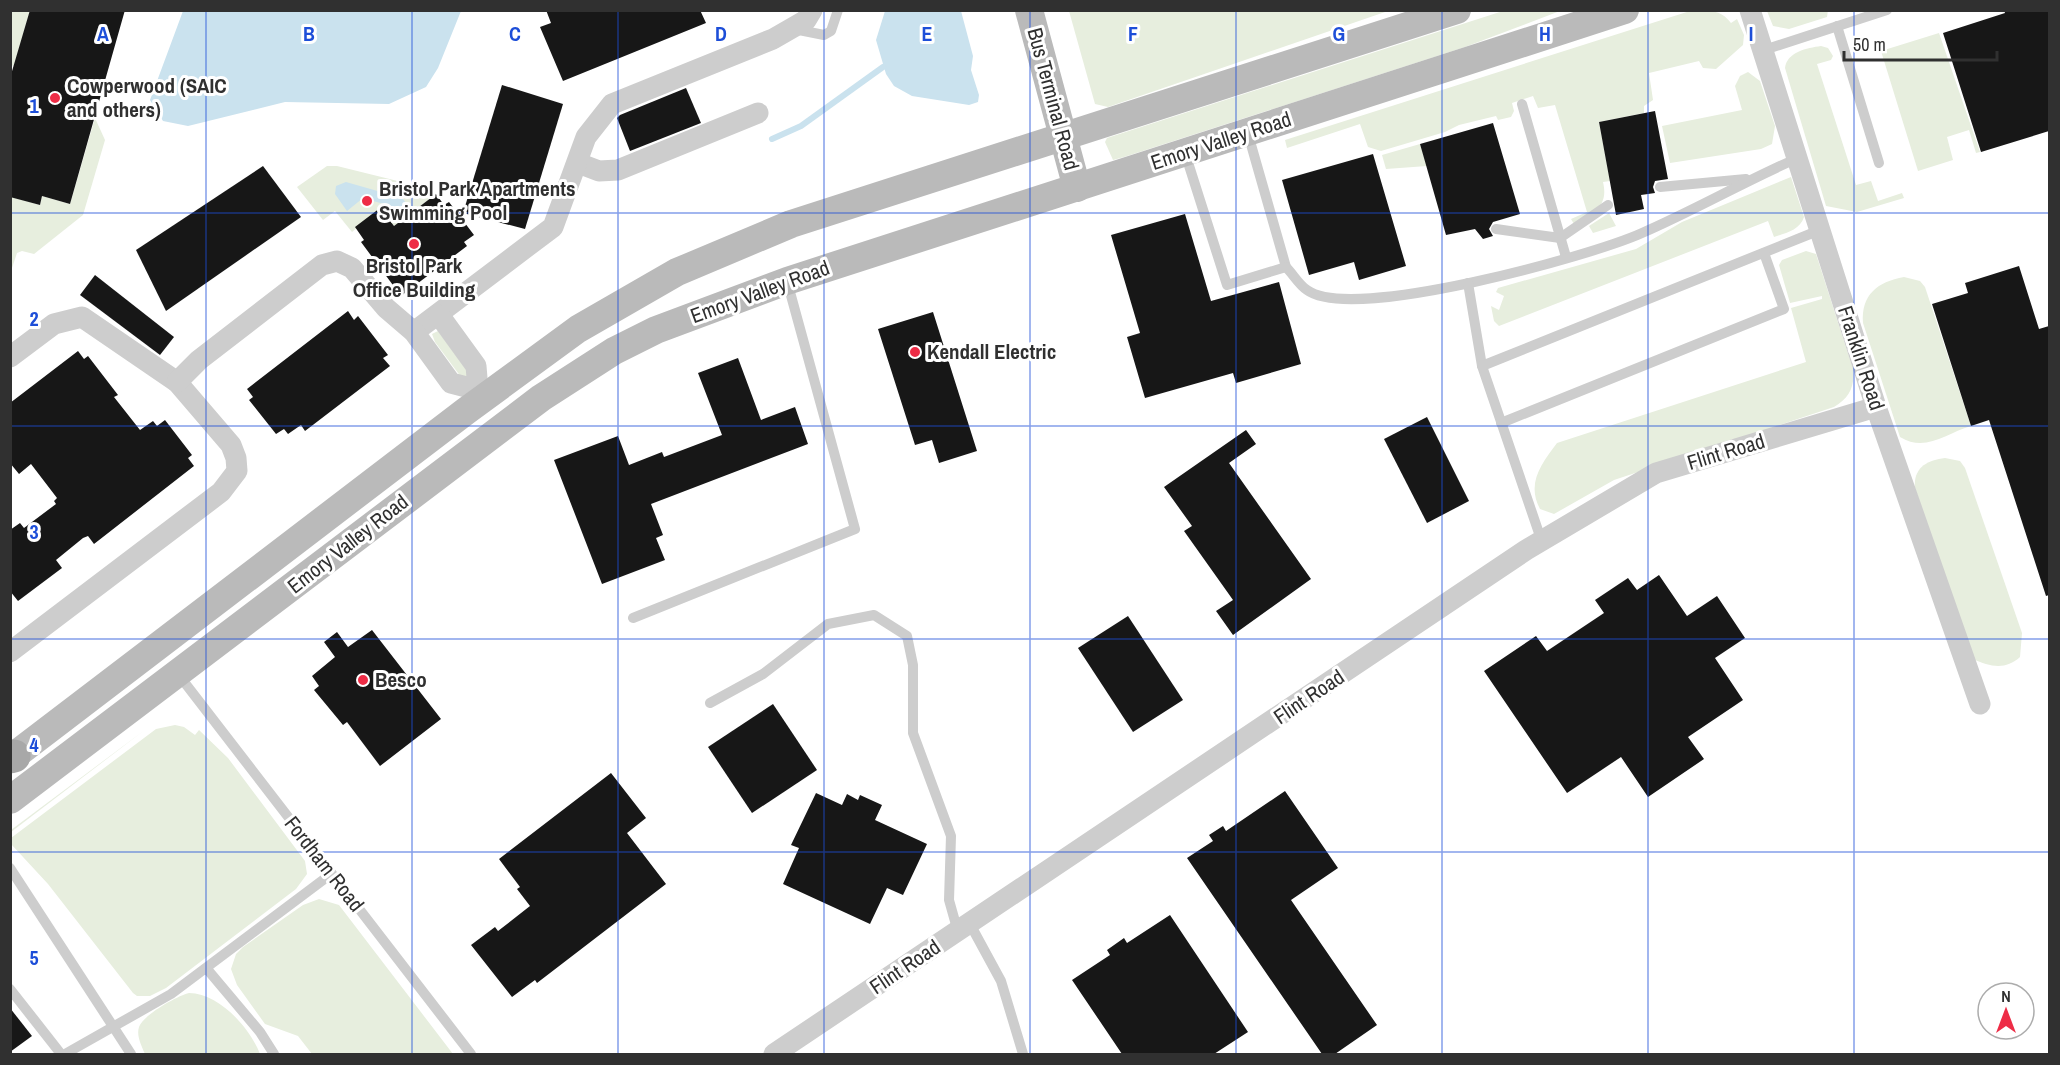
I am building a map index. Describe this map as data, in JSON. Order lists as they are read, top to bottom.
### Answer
{
  "streets": {
    "main road": ["Bus Terminal Road", "Emory Valley Road"],
    "street": ["Franklin Road", "Flint Road"],
    "lane": ["Fordham Road"]
  },
  "crossings": [
    ["Bus Terminal Road", "Emory Valley Road"],
    ["Emory Valley Road", "Fordham Road"],
    ["Franklin Road", "Flint Road"]
  ],
  "places": [
    "Cowperwood (SAIC and others)",
    "Bristol Park Apartments Swimming Pool",
    "Bristol Park Office Building",
    "Kendall Electric",
    "Besco"
  ],
  "scale_bar": "50 m",
  "north": "top",
  "grid": {
    "columns": [
      "A",
      "B",
      "C",
      "D",
      "E",
      "F",
      "G",
      "H",
      "I"
    ],
    "rows": [
      "1",
      "2",
      "3",
      "4",
      "5"
    ]
  }
}
